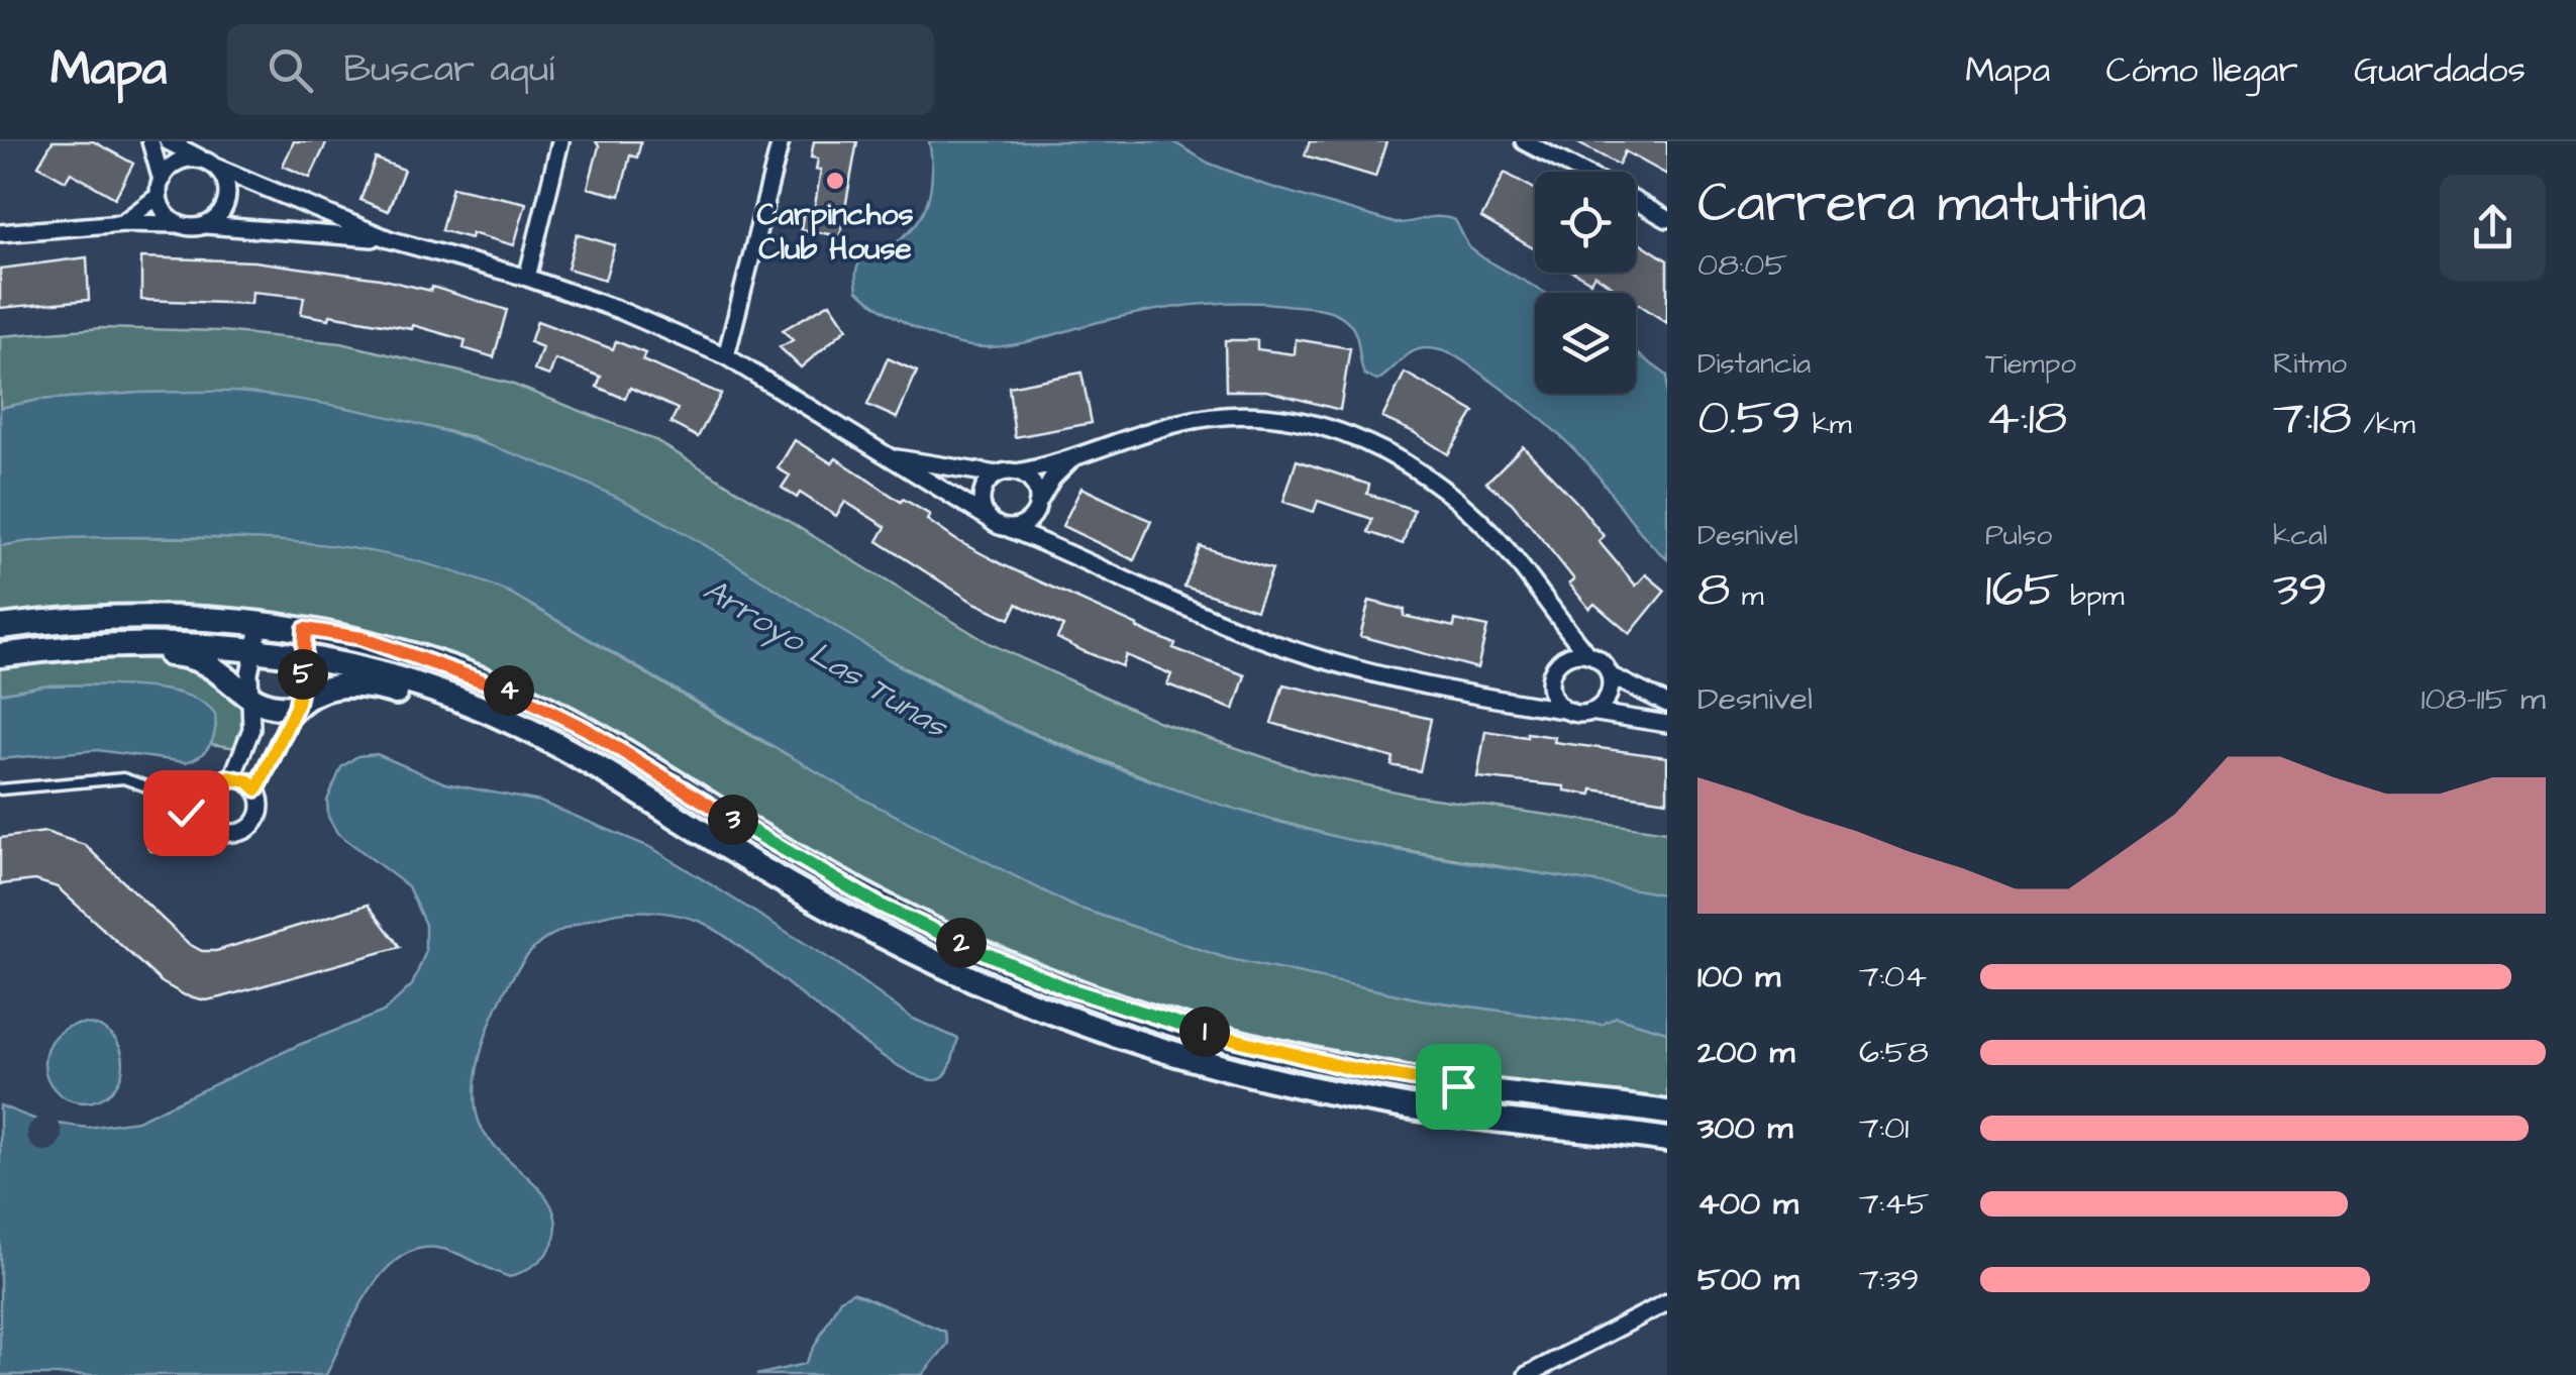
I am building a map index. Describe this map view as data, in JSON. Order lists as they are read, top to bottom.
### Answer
{
  "water": ["Arroyo Las Tunas"],
  "places": ["Carpinchos Club House"],
  "page": {
    "header": "Mapa",
    "search": "Buscar aquí",
    "nav": ["Mapa", "Cómo llegar", "Guardados"],
    "heading": ["Carrera matutina", "08:05"],
    "stats": [
      ["Distancia", "0.59 km"],
      ["Tiempo", "4:18"],
      ["Ritmo", "7:18 /km"],
      ["Desnivel", "8 m"],
      ["Pulso", "165 bpm"],
      ["kcal", "39"]
    ],
    "pins": [
      "5",
      "4",
      "3",
      "2",
      "1"
    ],
    "chart": ["Desnivel", "108–115 m"],
    "list": [
      {
        "name": "100 m",
        "note": "7:04"
      },
      {
        "name": "200 m",
        "note": "6:58"
      },
      {
        "name": "300 m",
        "note": "7:01"
      },
      {
        "name": "400 m",
        "note": "7:45"
      },
      {
        "name": "500 m",
        "note": "7:39"
      }
    ]
  }
}
